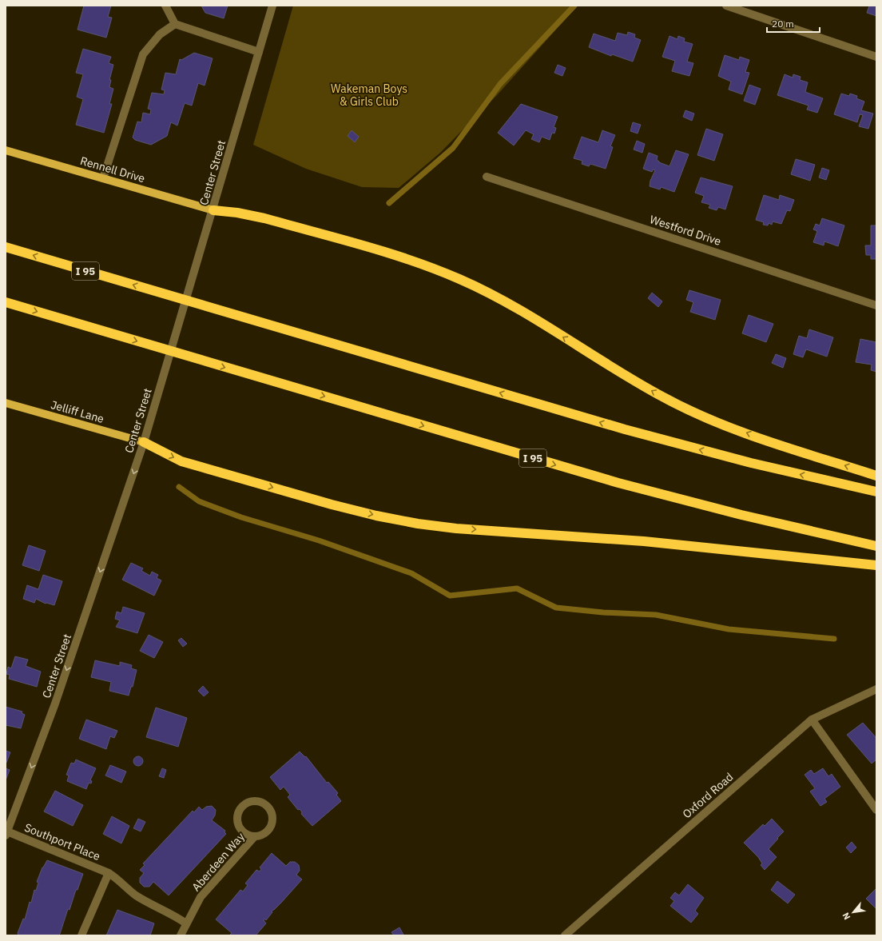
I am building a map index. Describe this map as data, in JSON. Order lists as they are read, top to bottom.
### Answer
{
  "streets": {
    "highway": ["I 95"],
    "main road": ["Rennell Drive", "Jelliff Lane"],
    "street": [
      "Center Street",
      "Westford Drive",
      "Oxford Road",
      "Southport Place",
      "Aberdeen Way"
    ]
  },
  "crossings": [
    ["Rennell Drive", "Center Street"],
    ["Center Street", "Jelliff Lane"],
    ["Center Street", "Southport Place"],
    ["Southport Place", "Aberdeen Way"]
  ],
  "one_way": ["Center Street"],
  "parks": ["Wakeman Boys & Girls Club"],
  "scale_bar": "20 m",
  "north": "bottom left"
}
